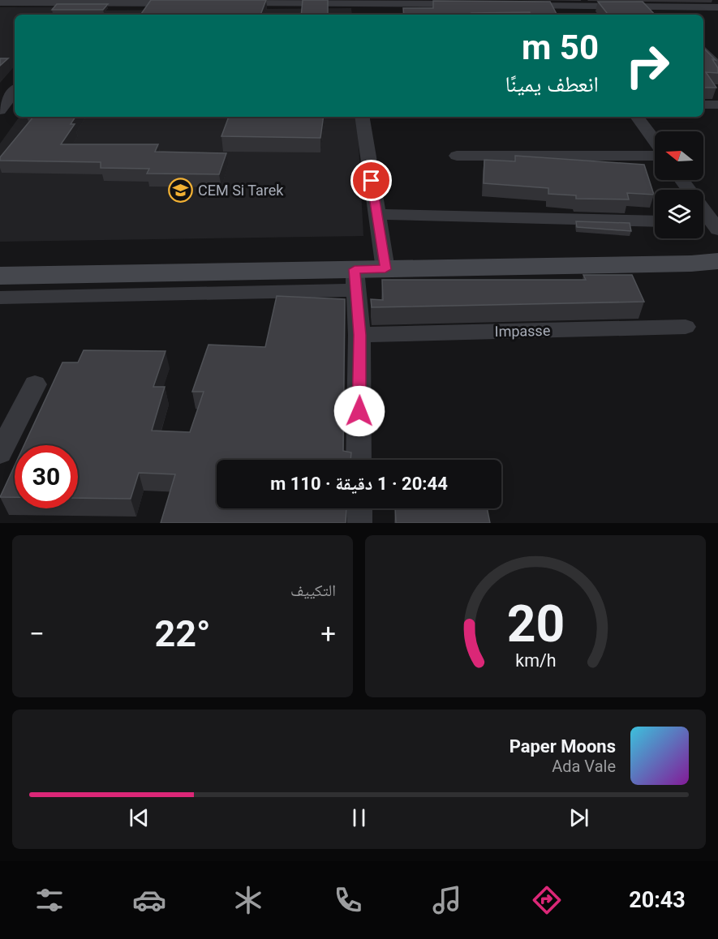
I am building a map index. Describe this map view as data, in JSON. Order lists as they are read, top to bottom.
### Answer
{
  "streets": {
    "street": ["Impasse"]
  },
  "places": {
    "school or university": ["CEM Si Tarek"]
  },
  "north": "left",
  "page": {
    "turn": ["50 m", "انعطف يمينًا"],
    "limit": "30",
    "trip": "20:44 · 1 دقيقة · 110 m",
    "tile": "التكييف",
    "heat": ["−", "22°", "+"],
    "song": ["Paper Moons", "Ada Vale"],
    "tabs": "20:43",
    "gauge": ["20", "km/h"]
  }
}
